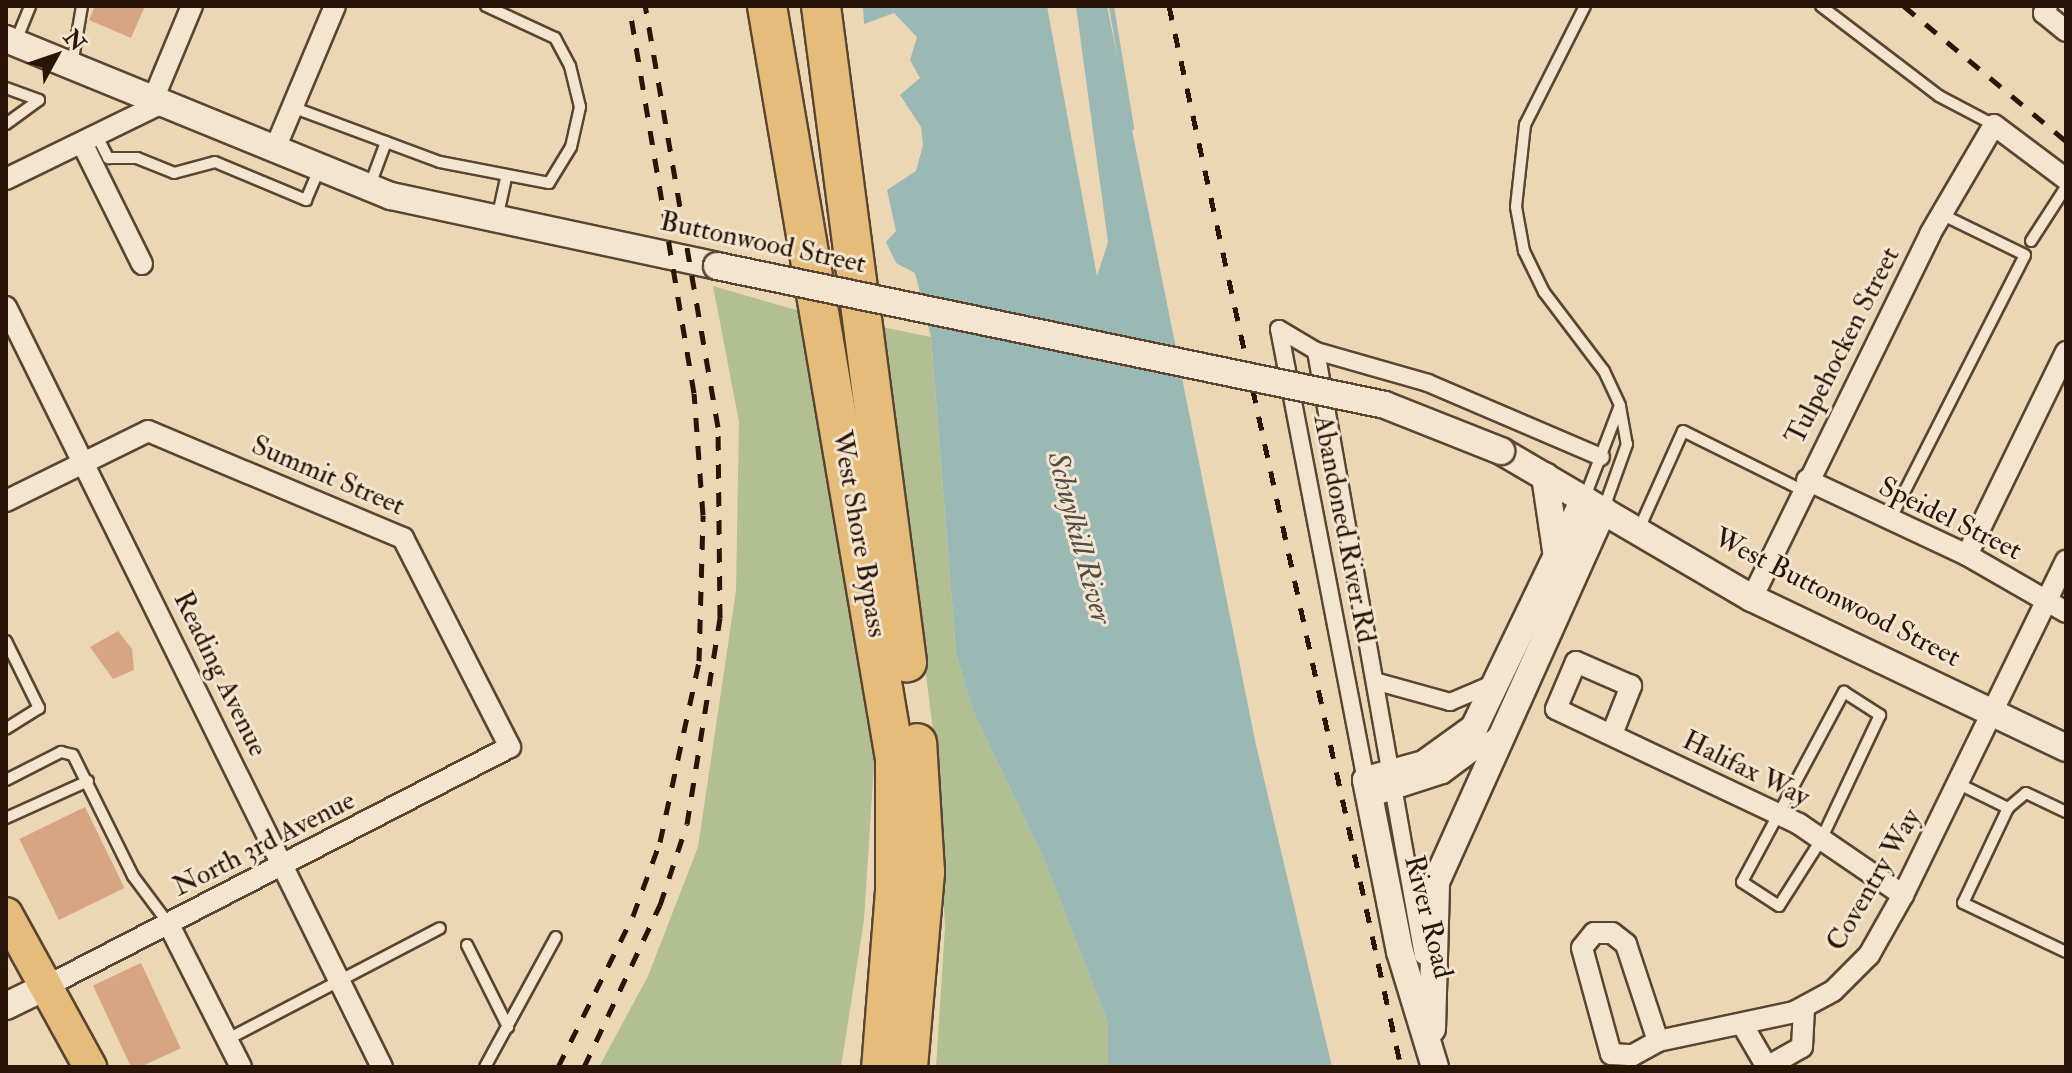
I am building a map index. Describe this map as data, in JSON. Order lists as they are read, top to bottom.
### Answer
{
  "streets": {
    "highway": ["West Shore Bypass"],
    "street": [
      "Buttonwood Street",
      "Tulpehocken Street",
      "Summit Street",
      "Speidel Street",
      "Abandoned River Rd",
      "West Buttonwood Street",
      "Reading Avenue",
      "Halifax Way",
      "North 3rd Avenue",
      "Coventry Way",
      "River Road"
    ]
  },
  "crossings": [
    ["Buttonwood Street", "West Buttonwood Street"],
    ["Tulpehocken Street", "Speidel Street"],
    ["Tulpehocken Street", "West Buttonwood Street"],
    ["Summit Street", "Reading Avenue"],
    ["Summit Street", "North 3rd Avenue"],
    ["Speidel Street", "Coventry Way"],
    ["Abandoned River Rd", "River Road"],
    ["West Buttonwood Street", "Coventry Way"],
    ["Reading Avenue", "North 3rd Avenue"],
    ["Halifax Way", "Coventry Way"]
  ],
  "water": ["Schuylkill River"],
  "north": "top right"
}
